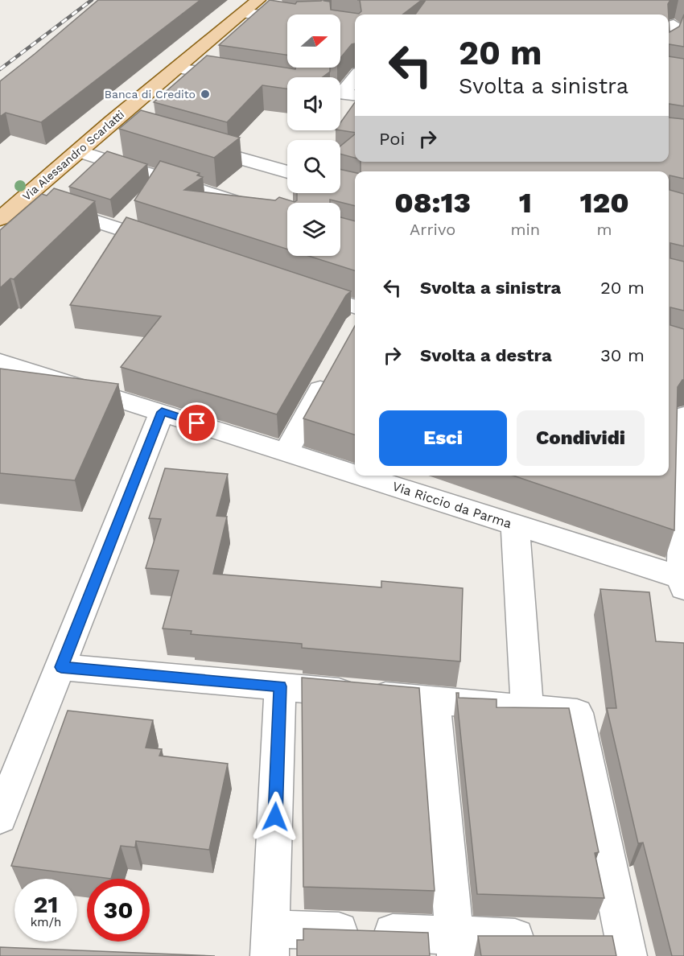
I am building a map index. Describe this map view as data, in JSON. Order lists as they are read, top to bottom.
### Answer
{
  "streets": {
    "main road": ["Via Alessandro Scarlatti"],
    "street": ["Via Riccio da Parma"]
  },
  "places": ["Banca di Credito"],
  "north": "right",
  "page": {
    "turn": ["20 m", "Svolta a sinistra"],
    "then": "Poi",
    "eta": [
      "08:13",
      "Arrivo",
      "1",
      "min",
      "120",
      "m"
    ],
    "list": [
      {
        "name": "Svolta a sinistra",
        "value": "20 m"
      },
      {
        "name": "Svolta a destra",
        "value": "30 m"
      }
    ],
    "buttons": ["Esci", "Condividi"],
    "speed": "21 km/h",
    "limit": "30"
  }
}
